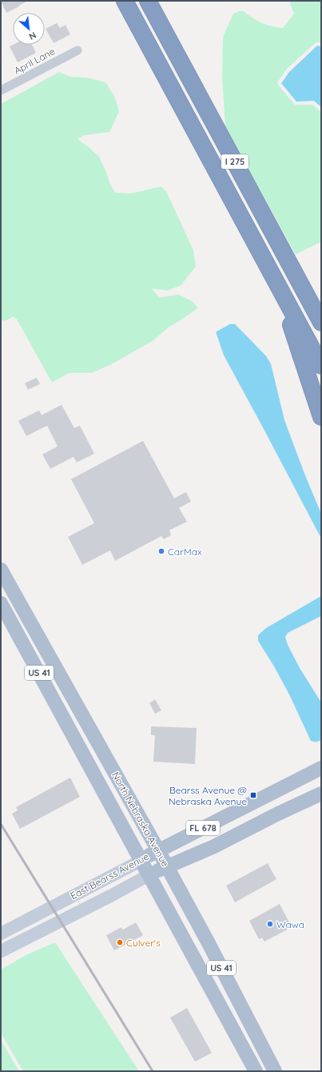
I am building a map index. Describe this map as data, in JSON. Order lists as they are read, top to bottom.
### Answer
{
  "streets": {
    "highway": ["I 275"],
    "main road": [
      "US 41",
      "North Nebraska Avenue",
      "FL 678",
      "East Bearss Avenue"
    ],
    "street": ["April Lane"]
  },
  "crossings": [
    ["North Nebraska Avenue", "East Bearss Avenue"]
  ],
  "places": {
    "other": ["CarMax", "Wawa", "Culver's"],
    "transit": ["Bearss Avenue @ Nebraska Avenue"]
  },
  "north": "bottom right"
}
